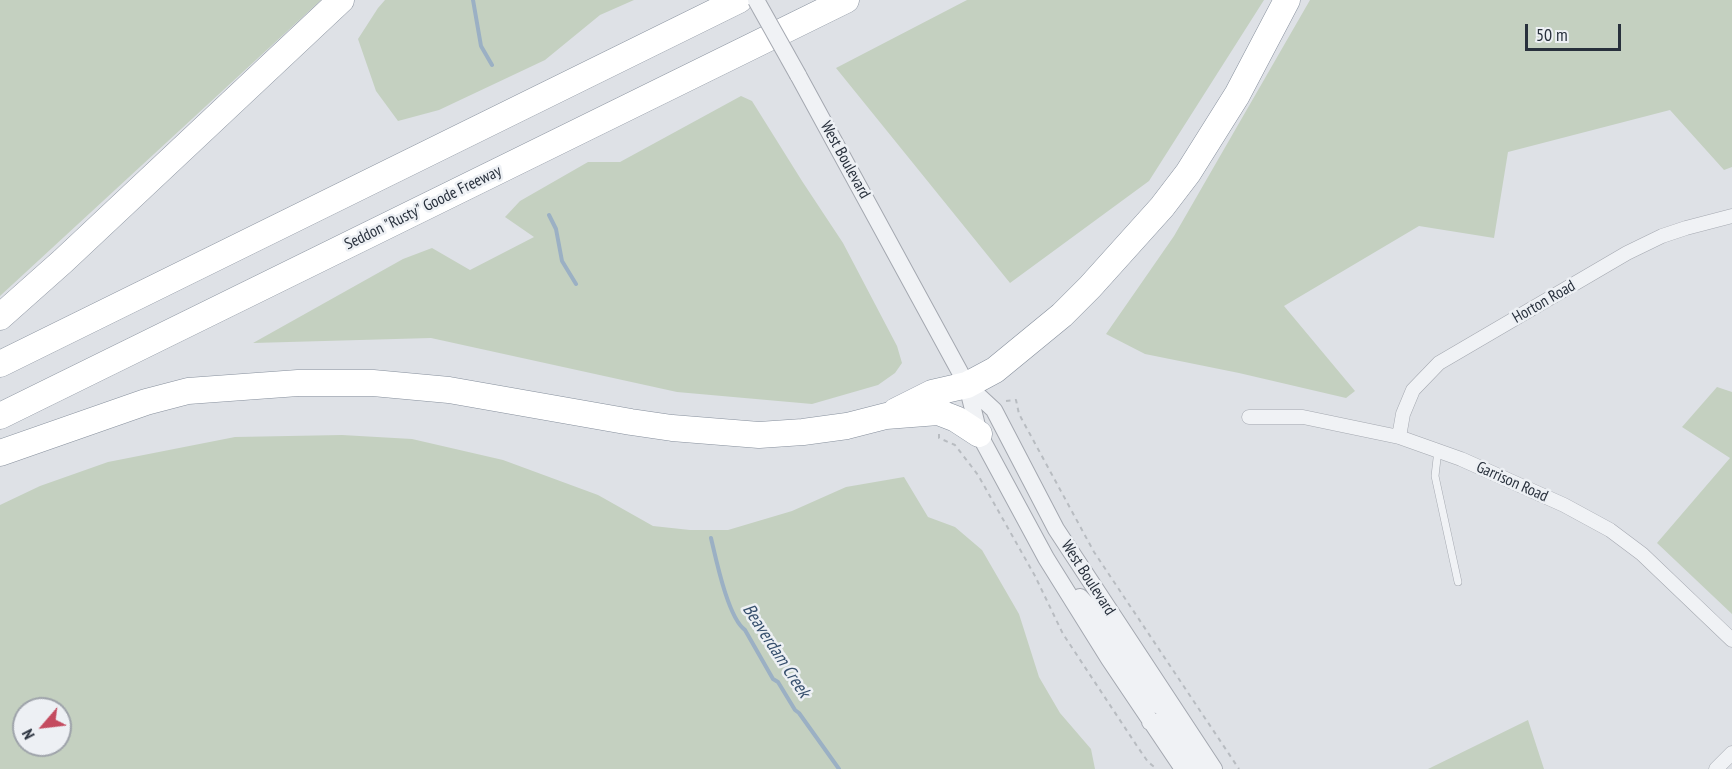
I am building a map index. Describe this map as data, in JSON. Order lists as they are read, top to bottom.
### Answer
{
  "streets": {
    "highway": ["Seddon \"Rusty\" Goode Freeway"],
    "street": ["West Boulevard", "Horton Road", "Garrison Road"]
  },
  "crossings": [
    ["Horton Road", "Garrison Road"]
  ],
  "water": ["Beaverdam Creek"],
  "scale_bar": "50 m",
  "north": "bottom left"
}
